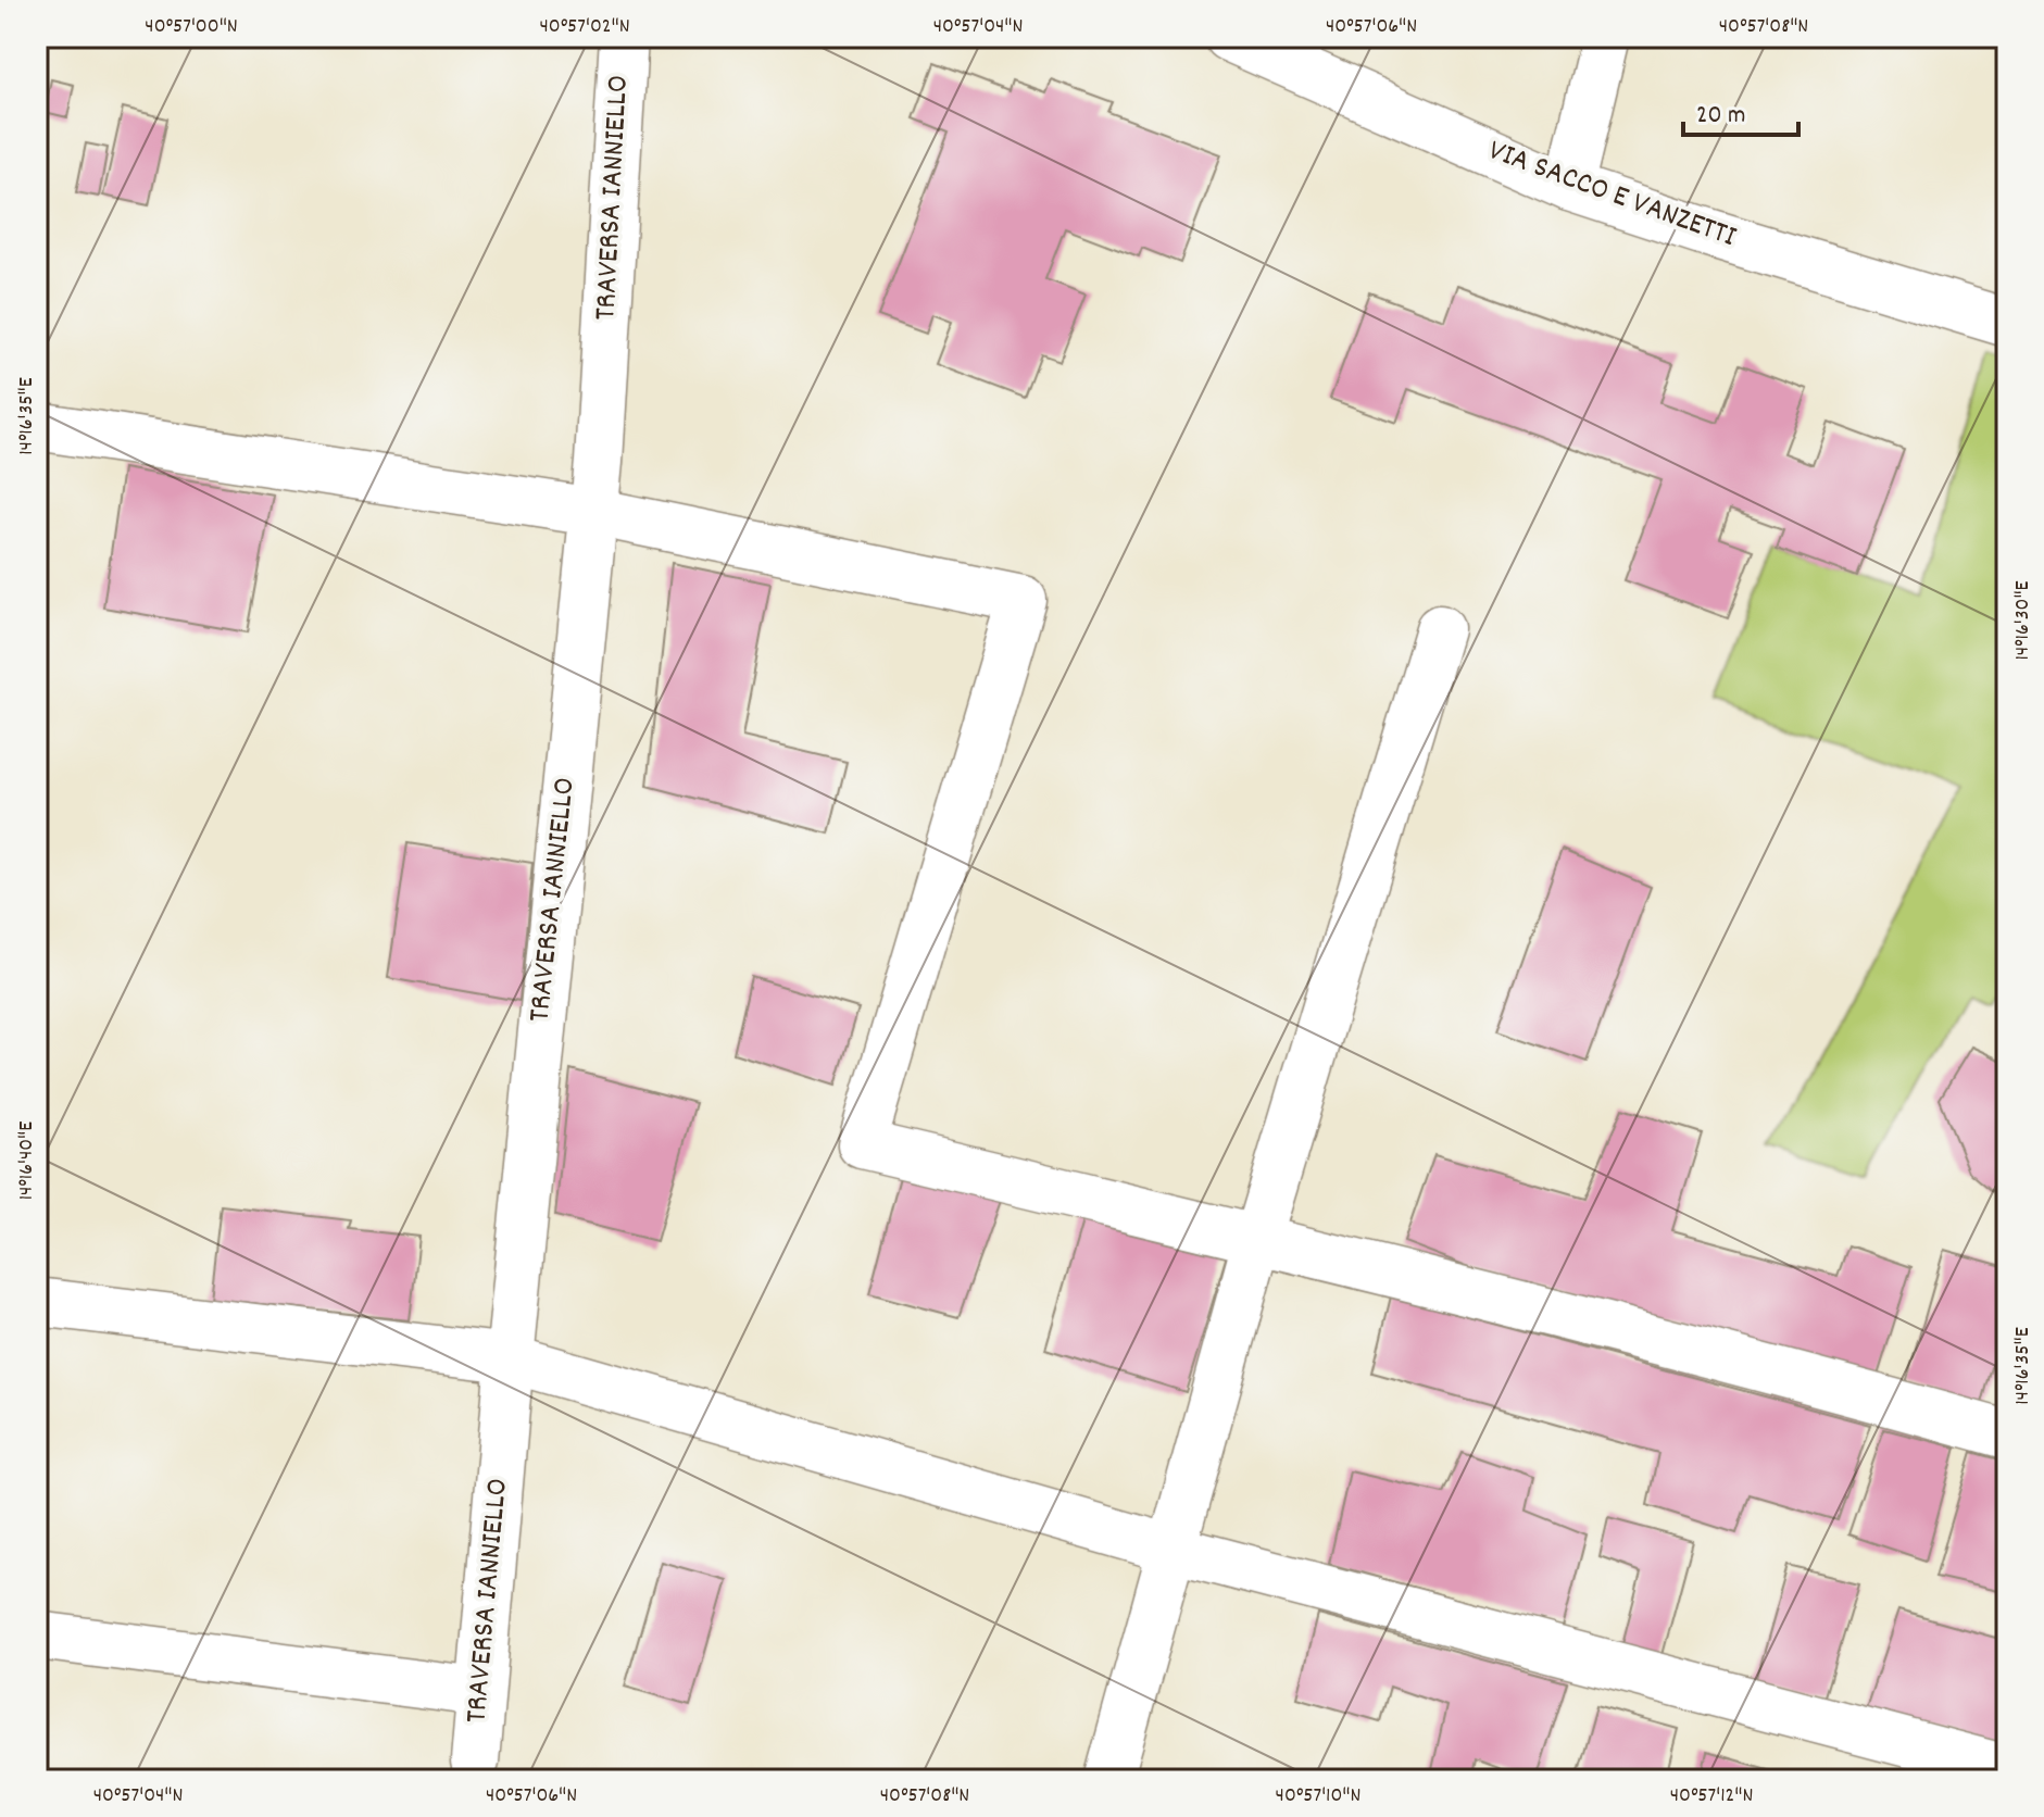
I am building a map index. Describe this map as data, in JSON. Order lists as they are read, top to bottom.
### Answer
{
  "streets": {
    "street": ["VIA SACCO E VANZETTI", "TRAVERSA IANNIELLO"]
  },
  "scale_bar": "20 m",
  "coordinates": [
    "40°57'00\"N",
    "40°57'02\"N",
    "40°57'04\"N",
    "40°57'06\"N",
    "40°57'08\"N",
    "14°16'35\"E",
    "14°16'30\"E",
    "14°16'40\"E",
    "40°57'10\"N",
    "40°57'12\"N"
  ]
}
